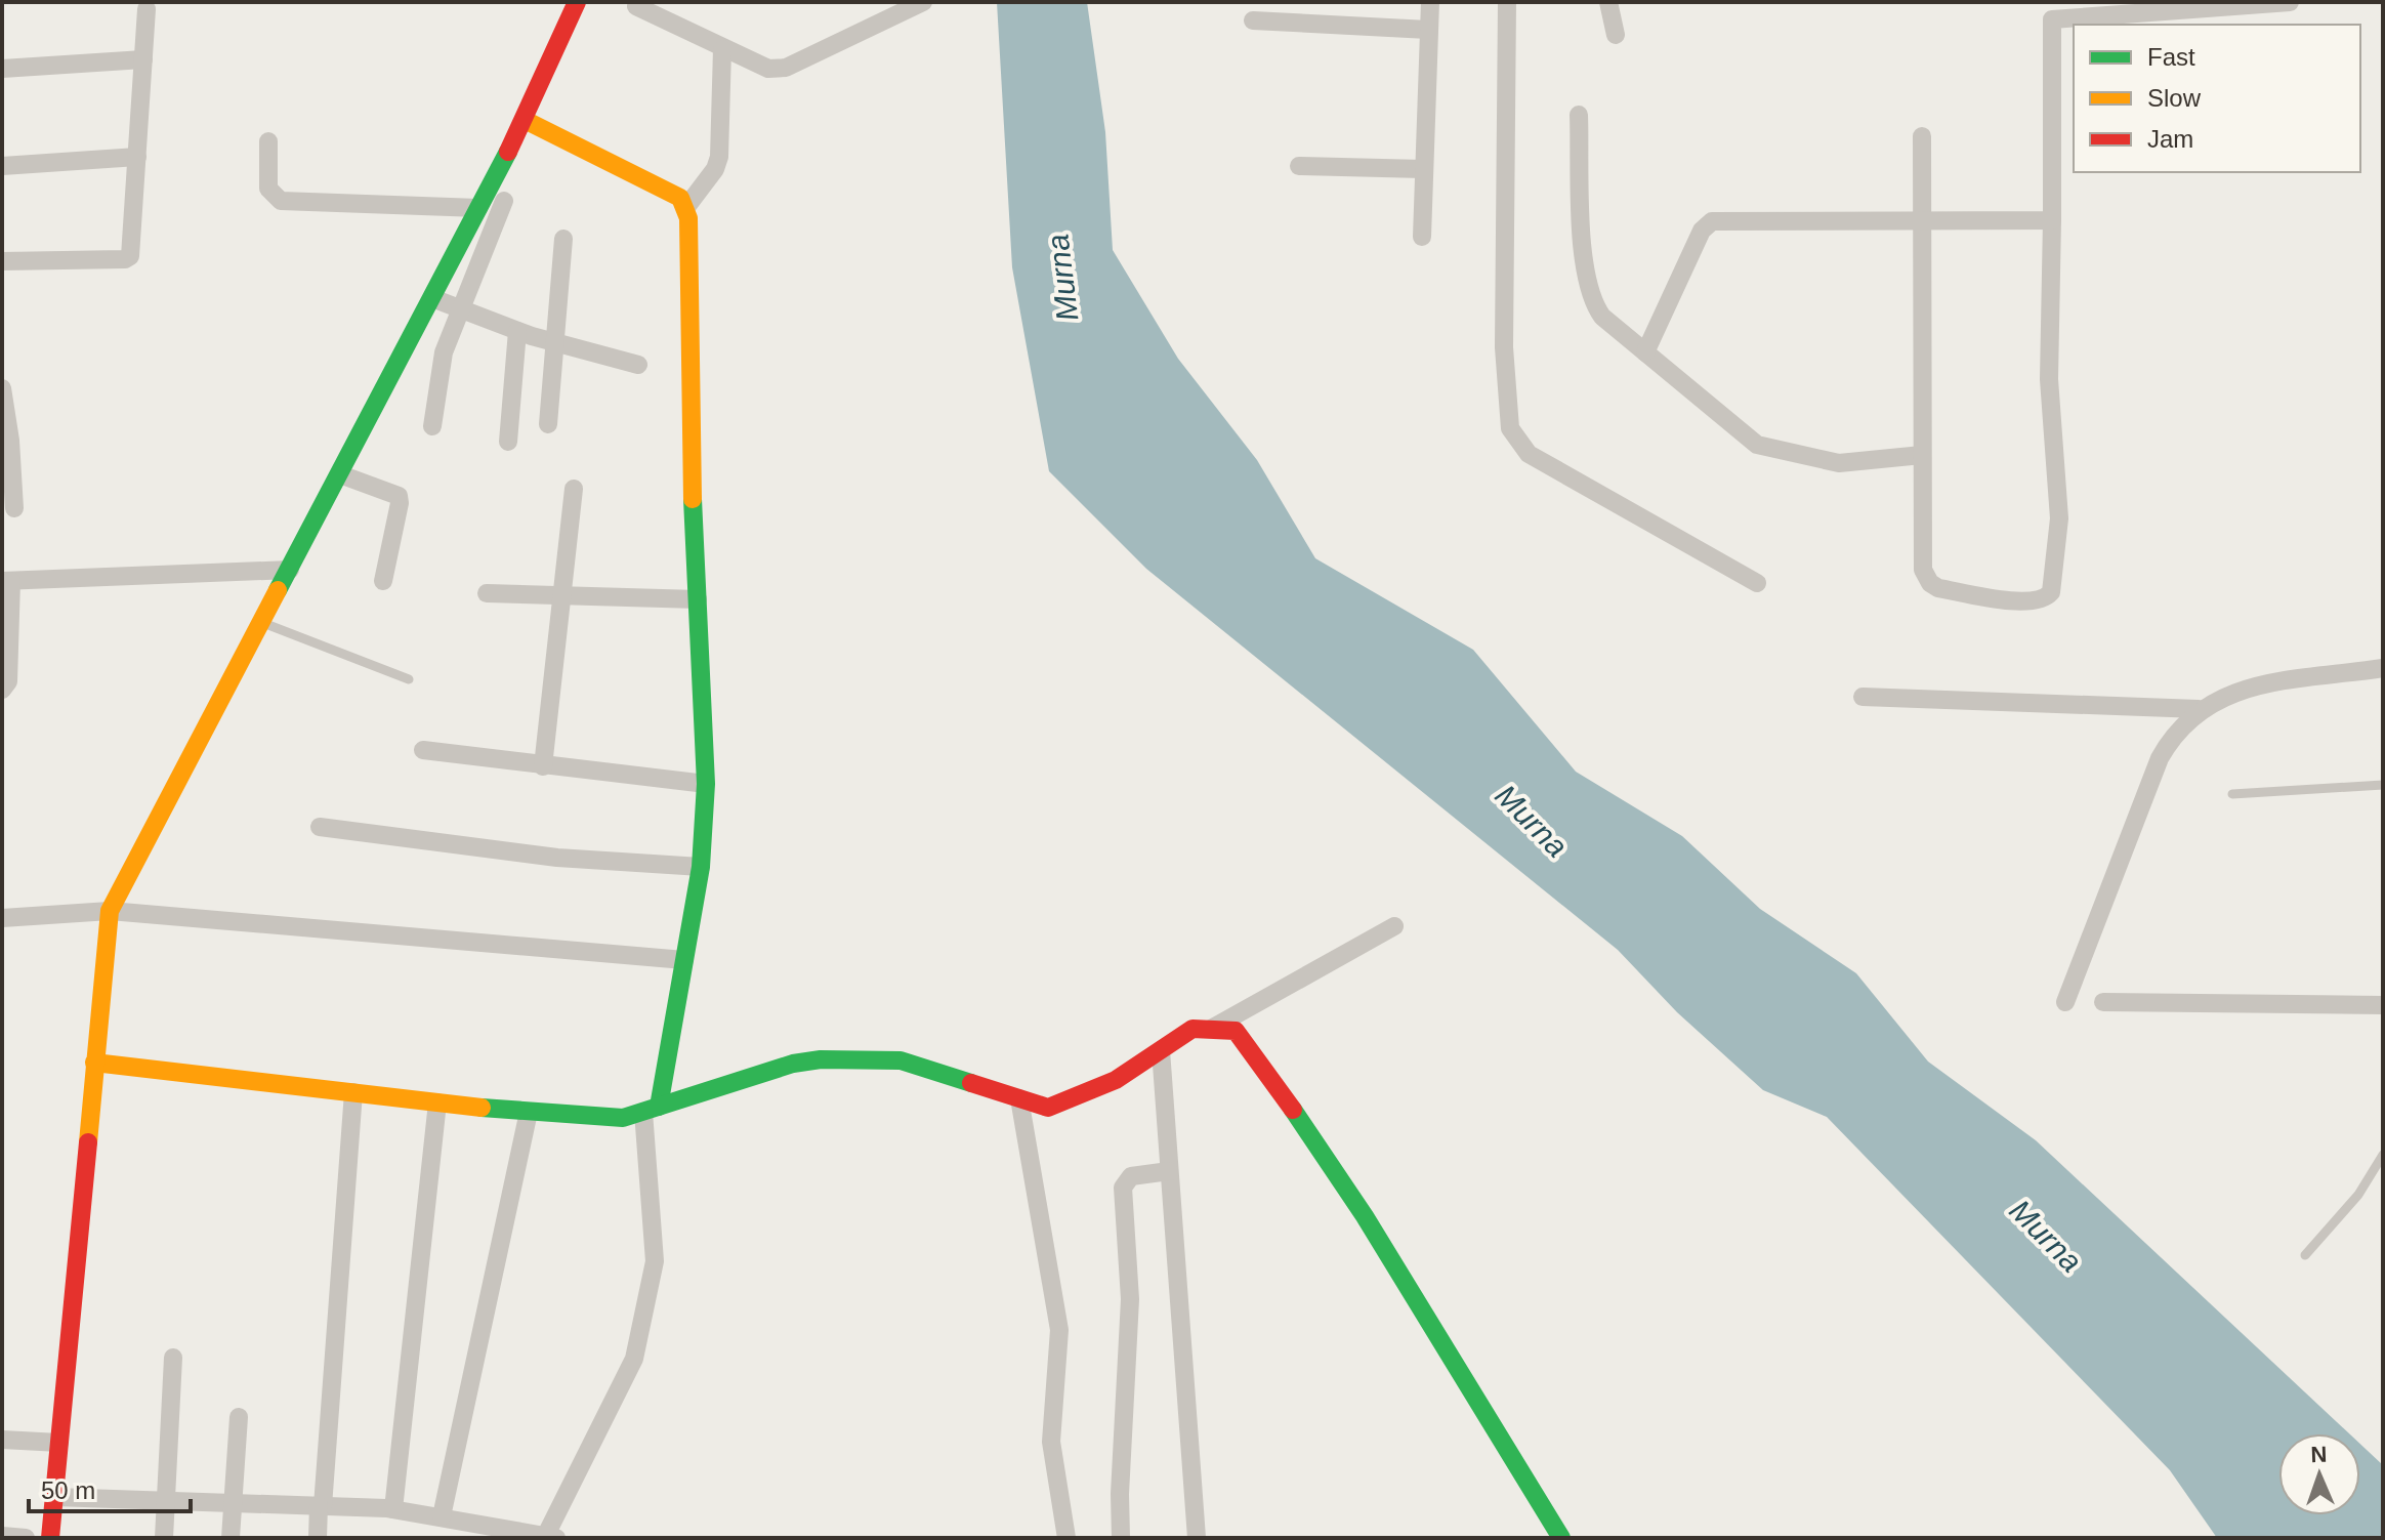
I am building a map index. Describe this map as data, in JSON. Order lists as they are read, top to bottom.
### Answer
{
  "water": ["Murna"],
  "legend": ["Fast", "Slow", "Jam"],
  "scale_bar": "50 m",
  "north": "top"
}
